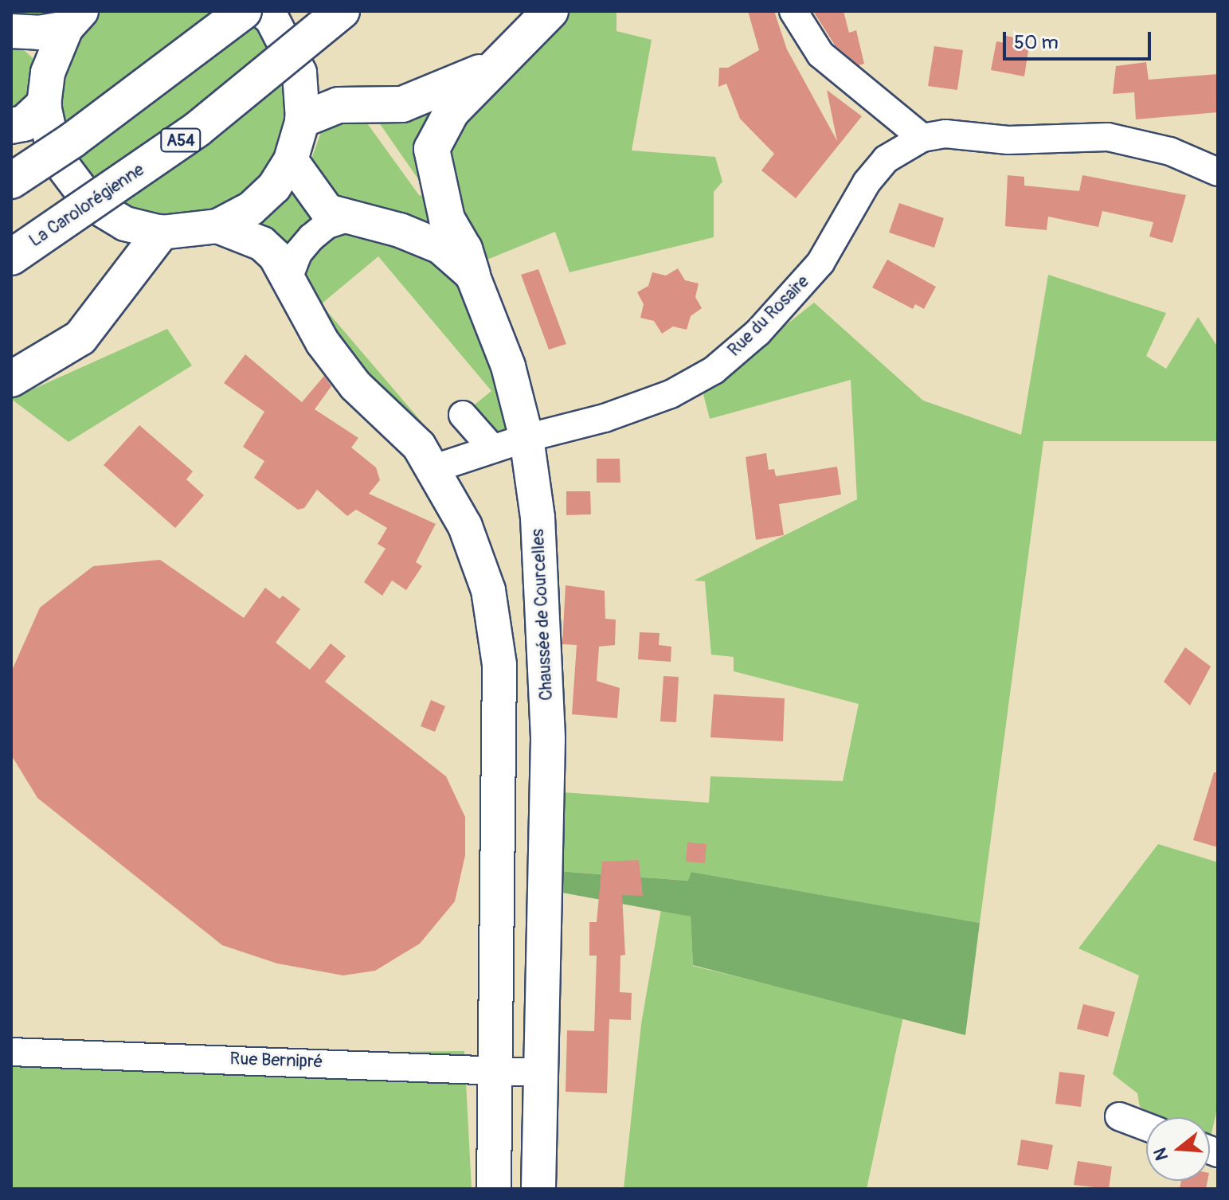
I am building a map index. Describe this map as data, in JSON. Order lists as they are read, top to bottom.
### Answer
{
  "streets": {
    "highway": ["A54", "La Carolorégienne"],
    "main road": ["Chaussée de Courcelles"],
    "street": ["Rue du Rosaire", "Rue Bernipré"]
  },
  "crossings": [
    ["Rue du Rosaire", "Chaussée de Courcelles"],
    ["Chaussée de Courcelles", "Rue Bernipré"]
  ],
  "scale_bar": "50 m",
  "north": "left"
}
